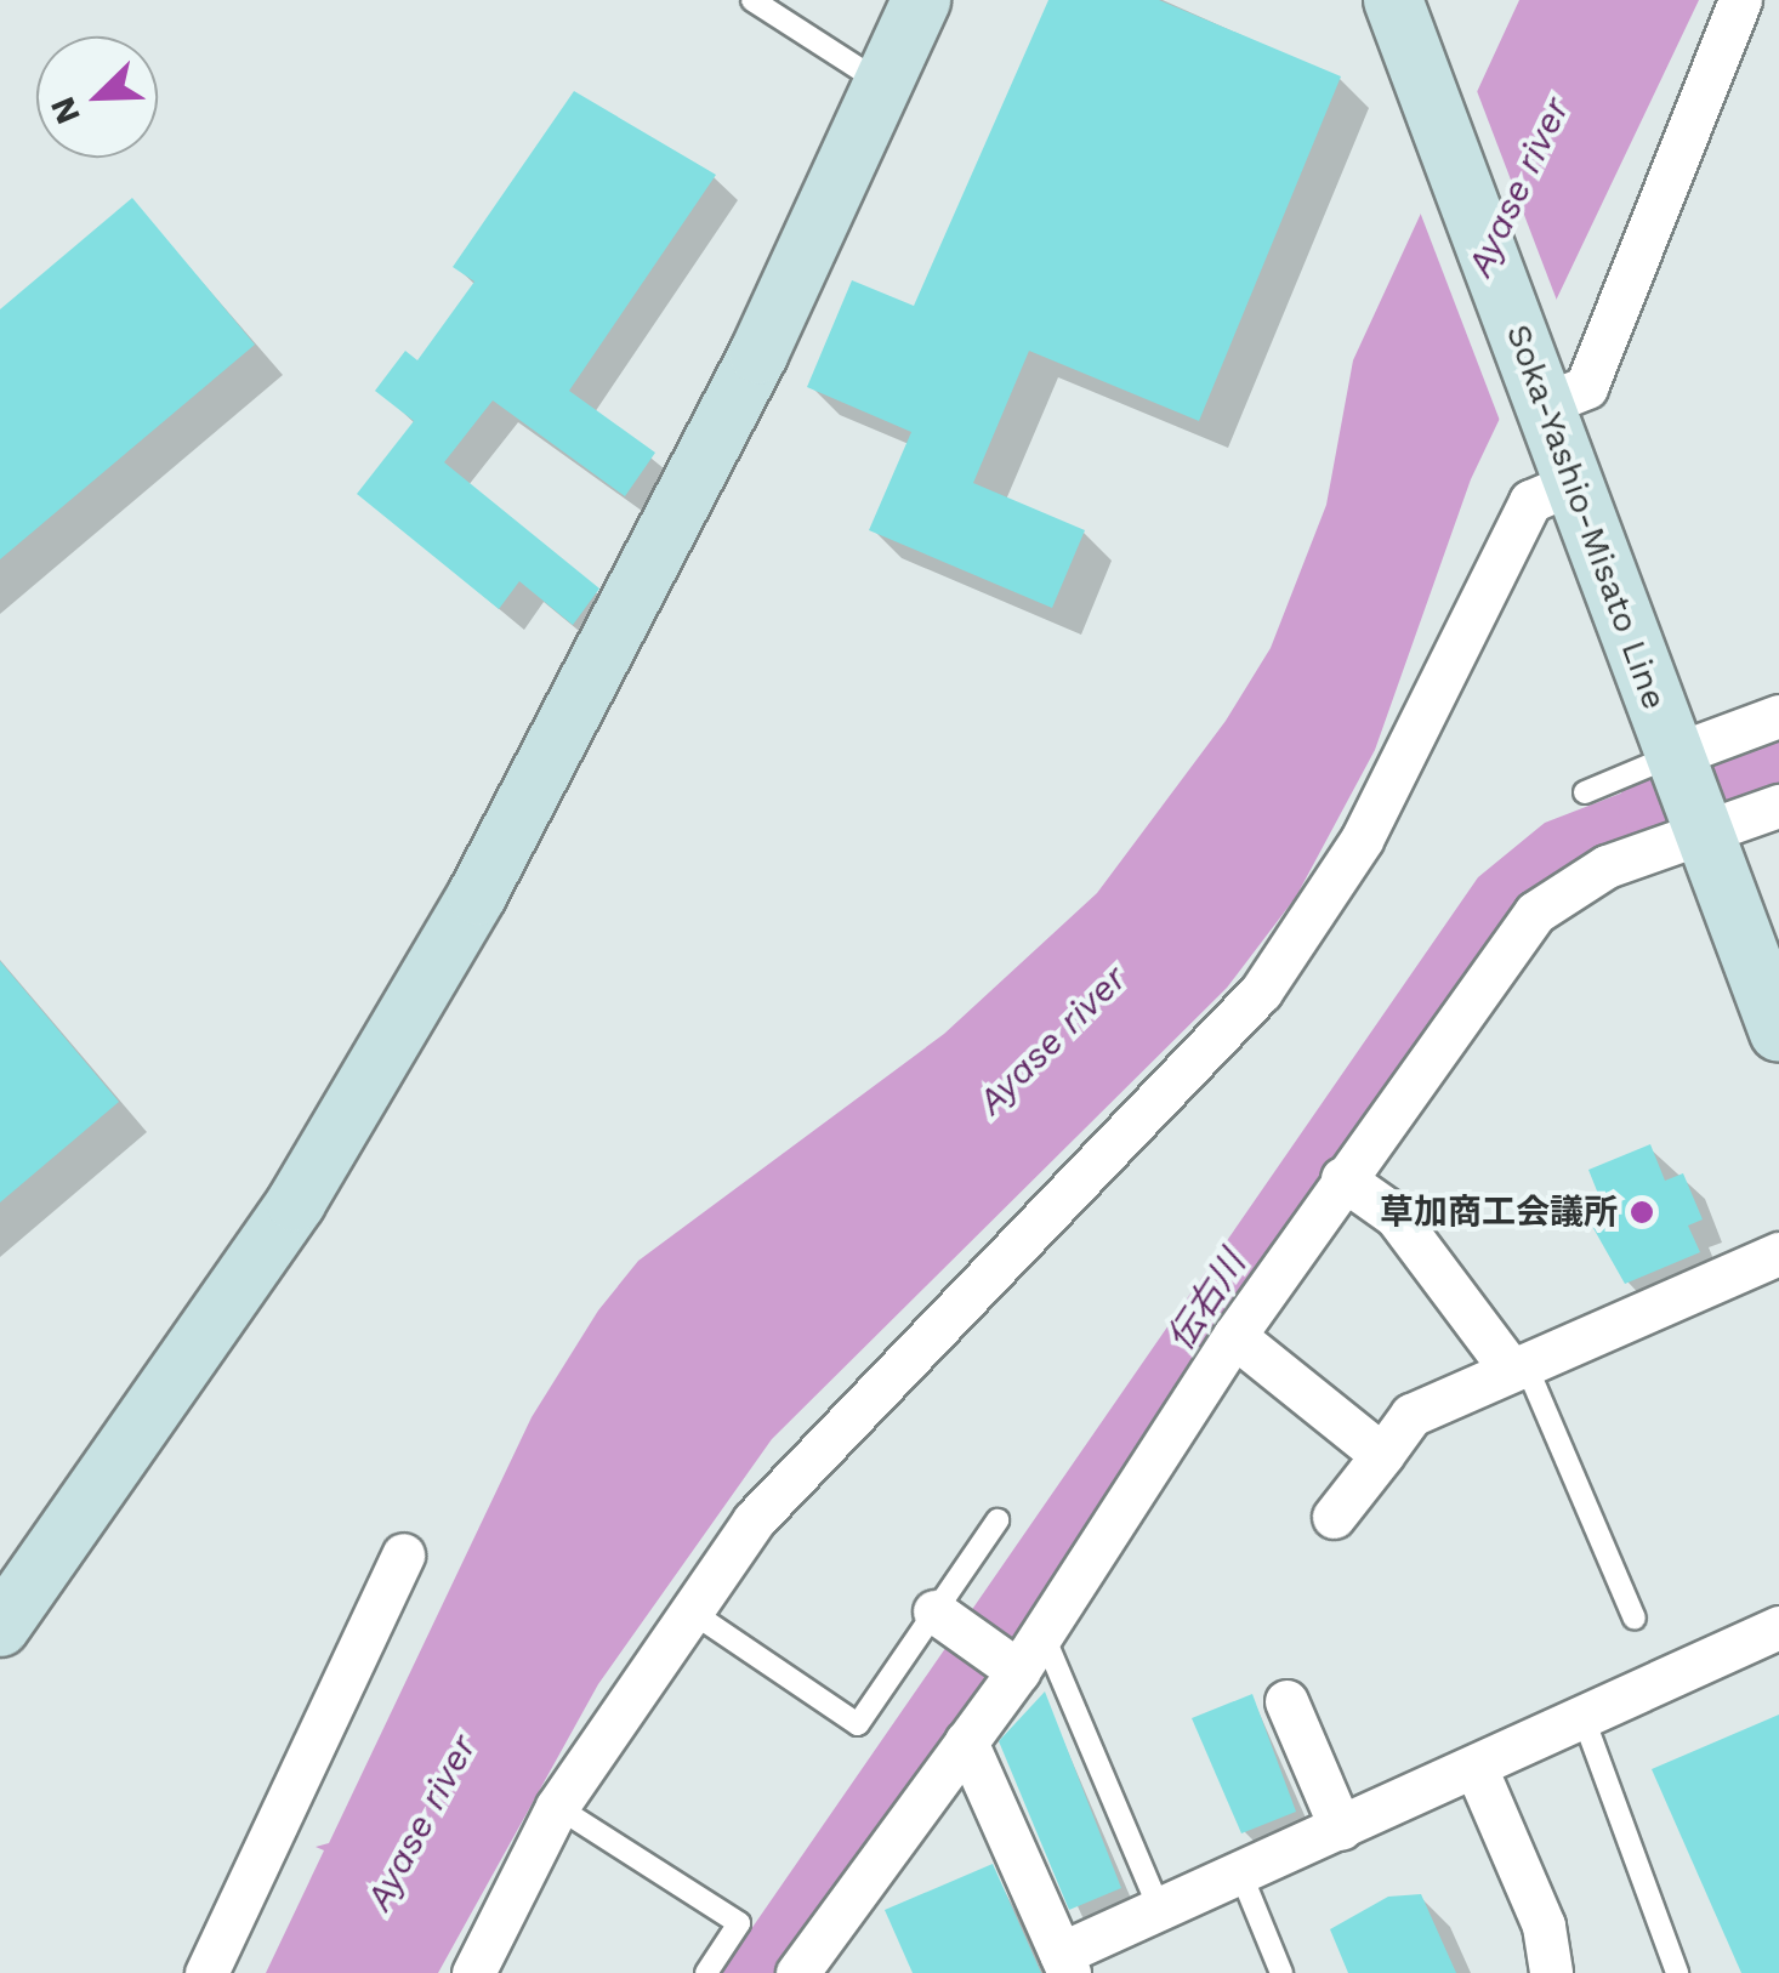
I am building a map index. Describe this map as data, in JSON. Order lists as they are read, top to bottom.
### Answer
{
  "streets": {
    "street": ["Soka-Yashio-Misato Line"]
  },
  "water": ["Ayase river", "伝右川"],
  "places": ["草加商工会議所"],
  "north": "bottom left"
}
